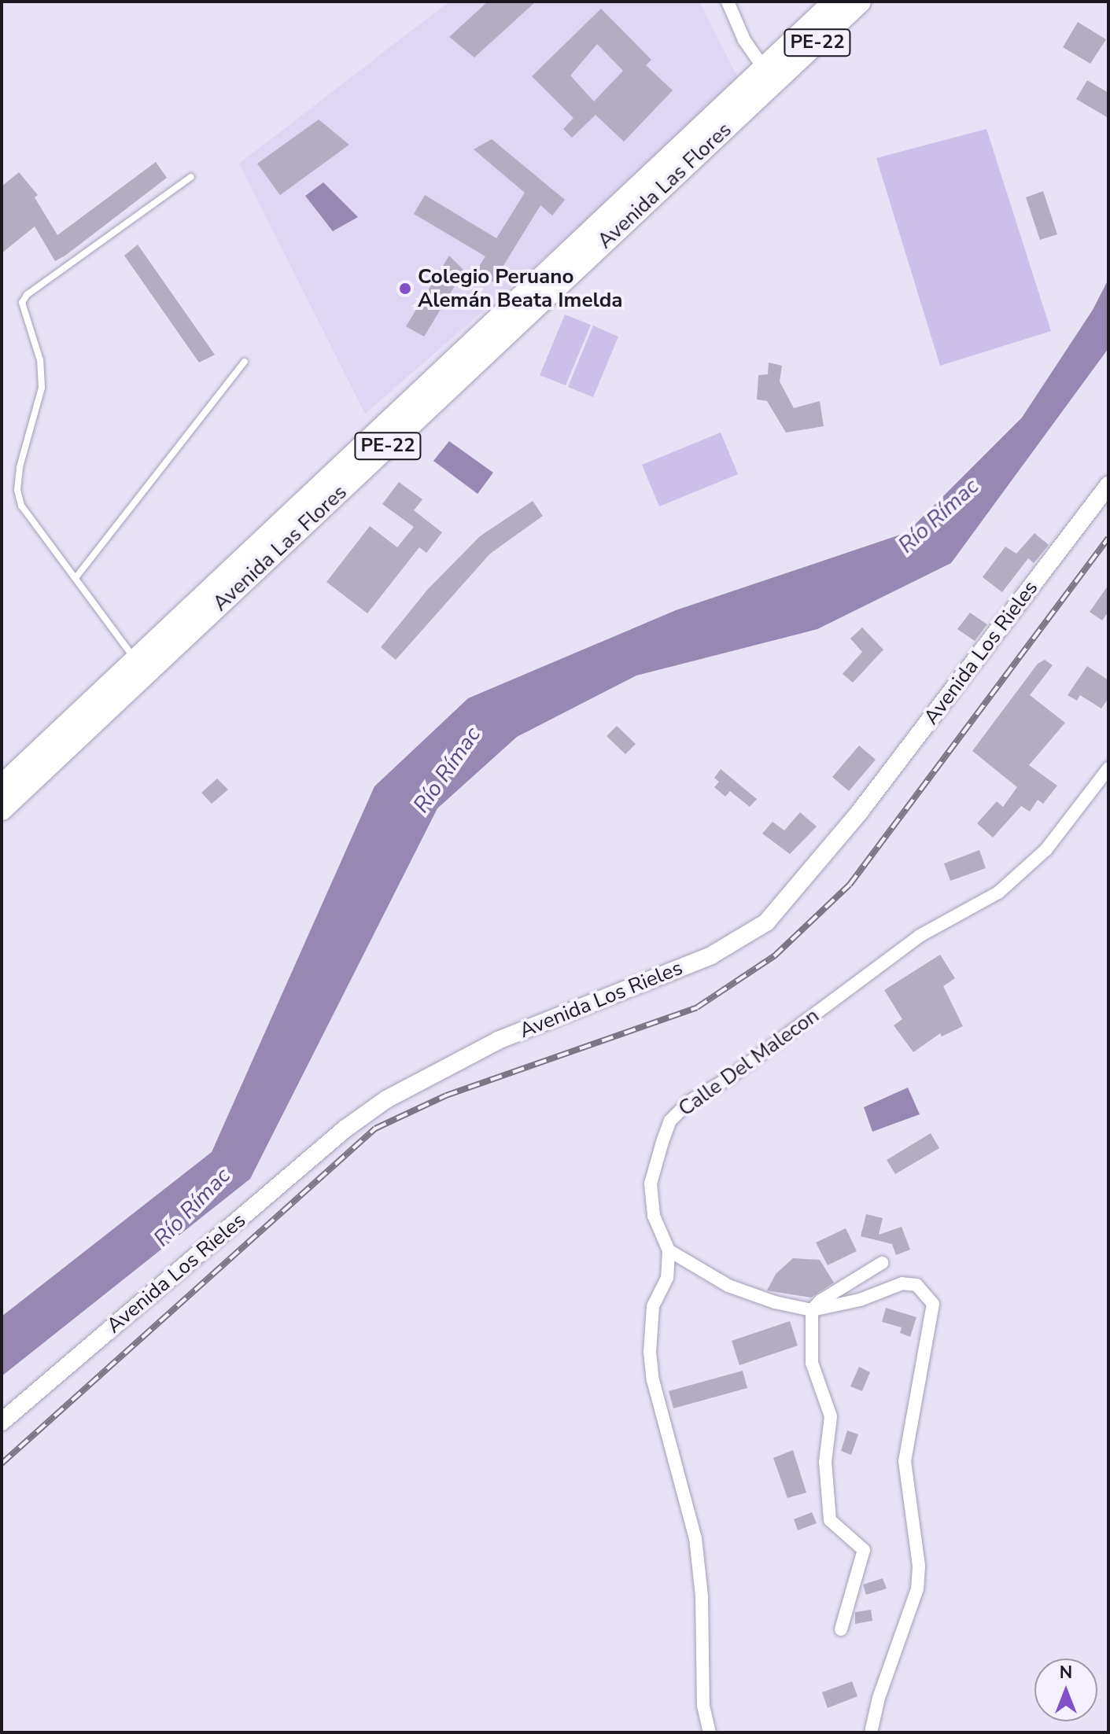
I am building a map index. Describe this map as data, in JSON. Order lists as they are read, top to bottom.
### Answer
{
  "streets": {
    "highway": ["PE-22", "Avenida Las Flores"],
    "street": ["Avenida Los Rieles", "Calle Del Malecon"]
  },
  "water": ["Río Rímac"],
  "places": ["Colegio Peruano Alemán Beata Imelda"],
  "north": "top"
}
